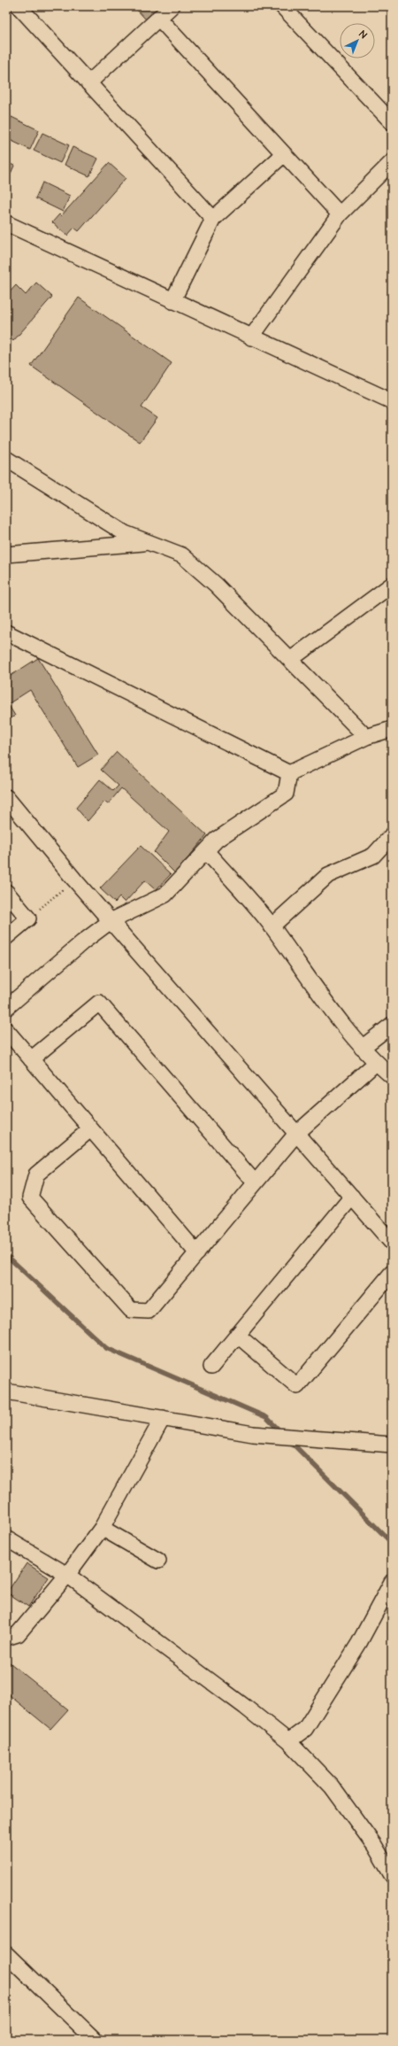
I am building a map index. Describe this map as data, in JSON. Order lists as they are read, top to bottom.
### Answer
{
  "north": "top right"
}
